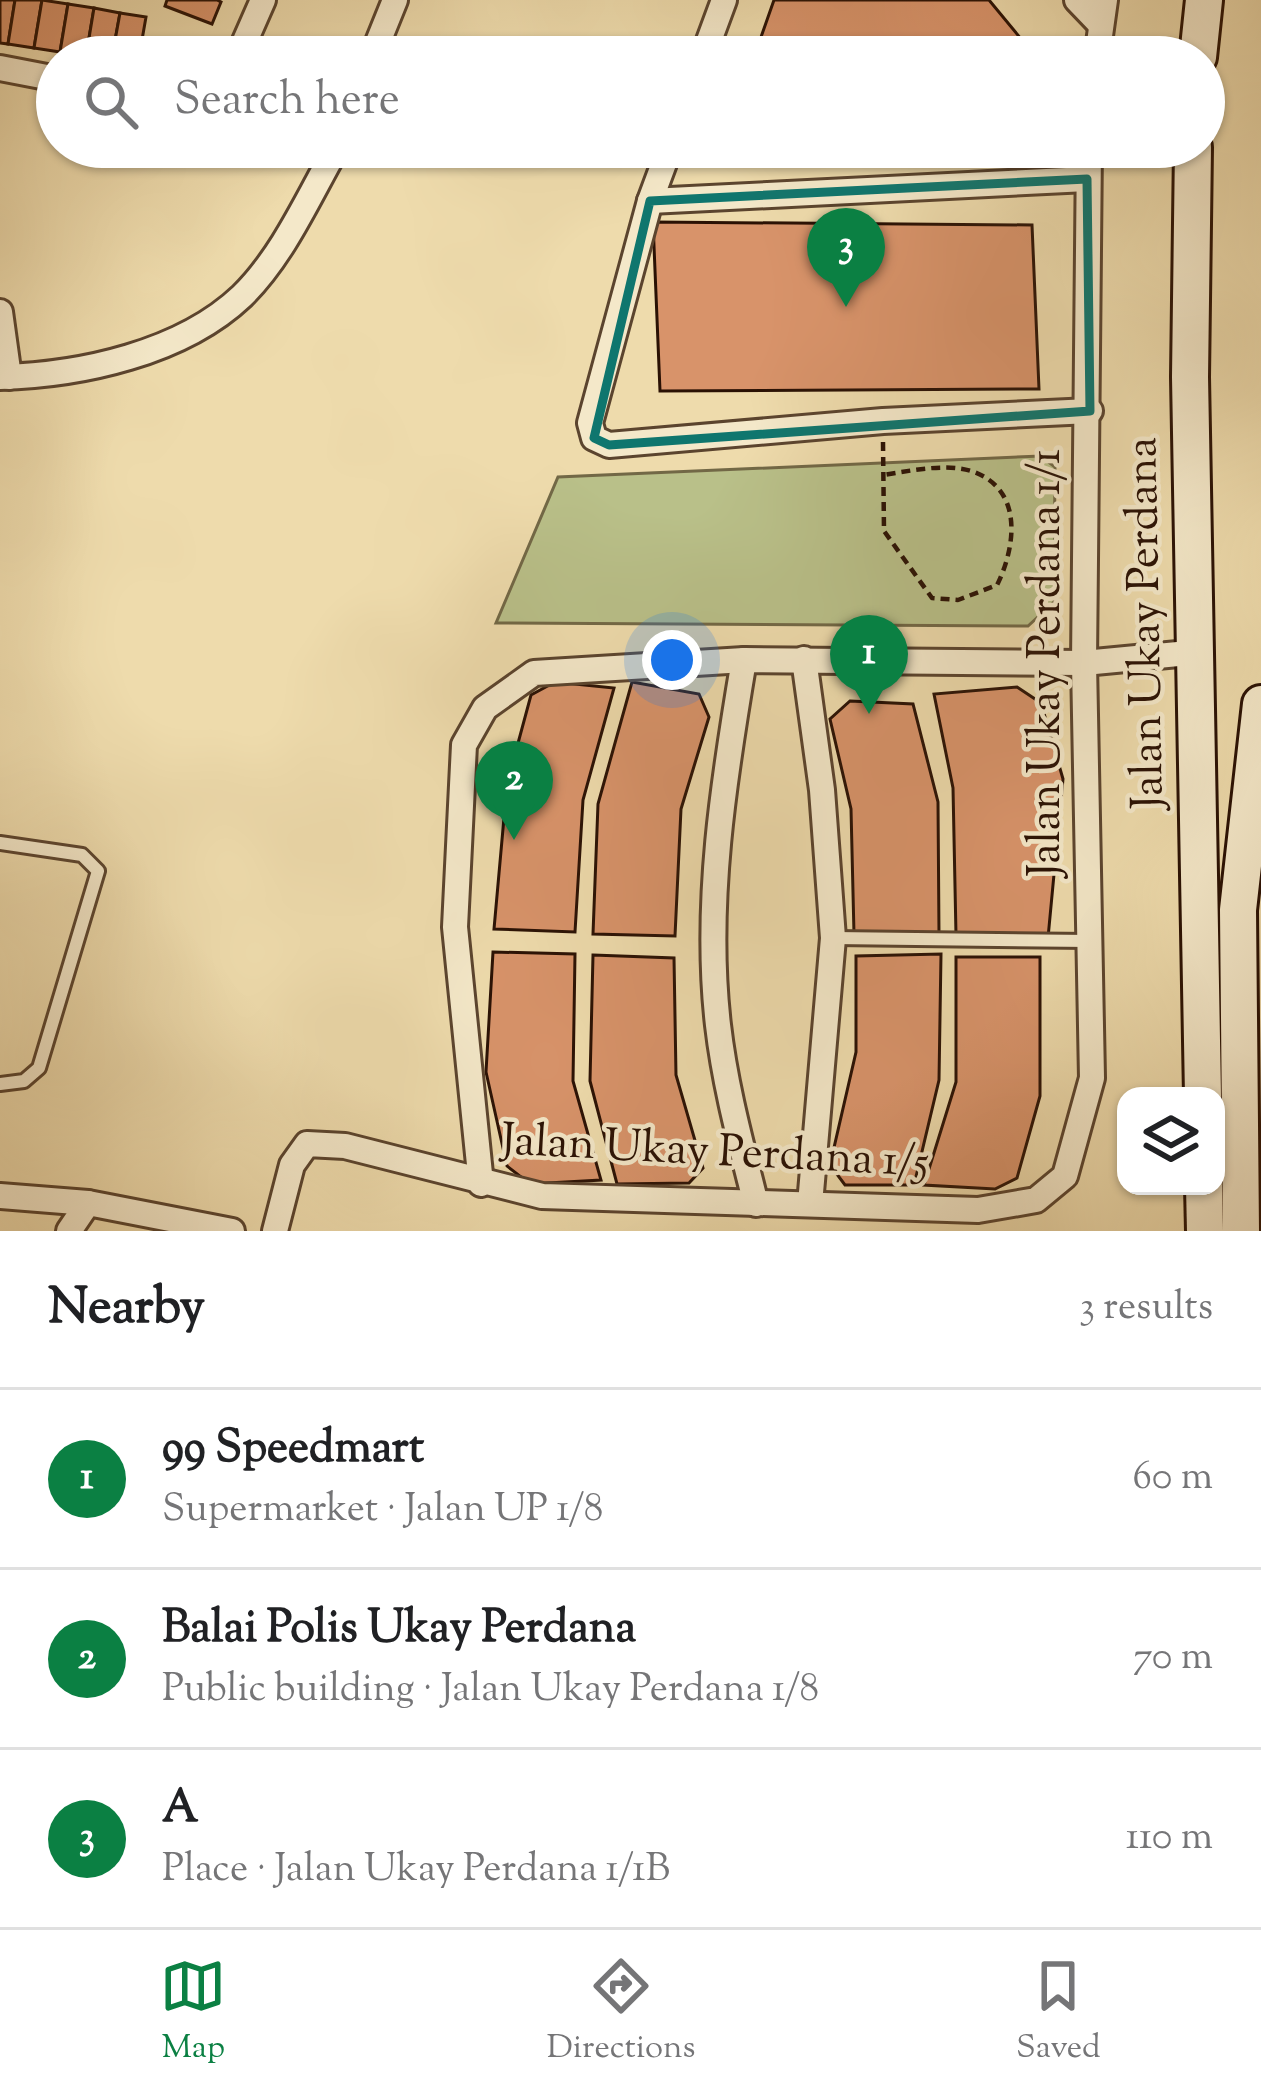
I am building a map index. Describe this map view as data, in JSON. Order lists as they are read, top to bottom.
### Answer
{
  "streets": {
    "street": ["Jalan Ukay Perdana", "Jalan Ukay Perdana 1/1", "Jalan Ukay Perdana 1/5"]
  },
  "crossings": [
    ["Jalan Ukay Perdana 1/1", "Jalan Ukay Perdana 1/5"]
  ],
  "page": {
    "search": "Search here",
    "pins": ["3", "1", "2"],
    "heading": ["Nearby", "3 results"],
    "list": [
      {
        "mark": "1",
        "name": "99 Speedmart",
        "note": "Supermarket · Jalan UP 1/8",
        "value": "60 m"
      },
      {
        "mark": "2",
        "name": "Balai Polis Ukay Perdana",
        "note": "Public building · Jalan Ukay Perdana 1/8",
        "value": "70 m"
      },
      {
        "mark": "3",
        "name": "A",
        "note": "Place · Jalan Ukay Perdana 1/1B",
        "value": "110 m"
      }
    ],
    "nav": ["Map", "Directions", "Saved"]
  }
}
